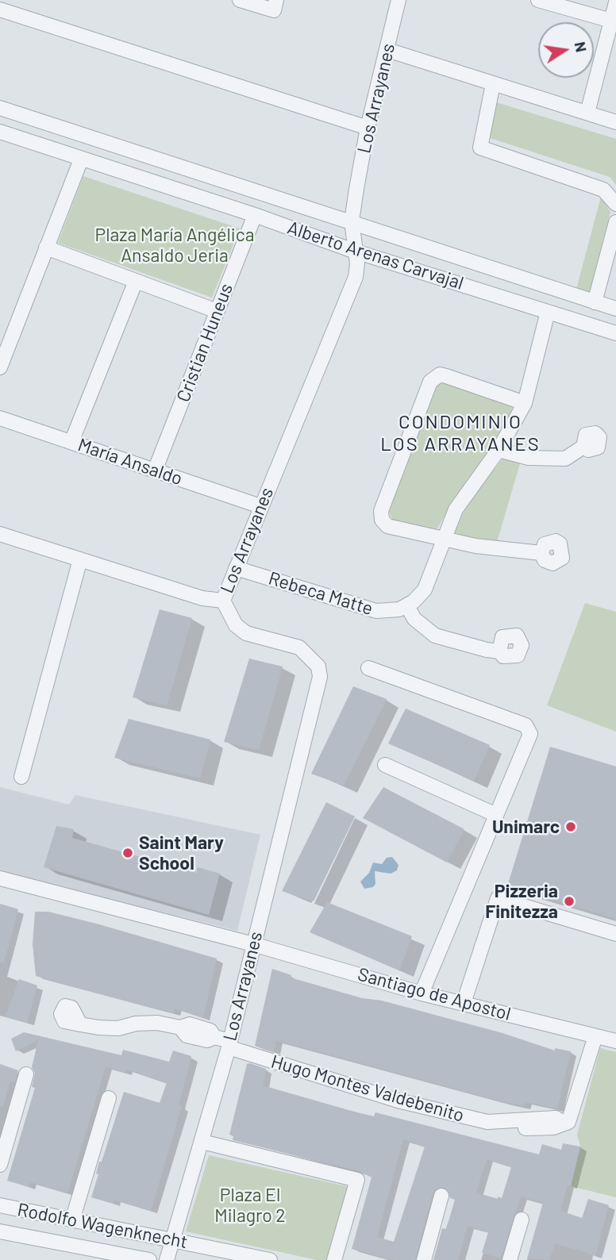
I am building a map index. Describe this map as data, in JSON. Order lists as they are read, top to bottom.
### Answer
{
  "streets": {
    "street": [
      "Los Arrayanes",
      "Alberto Arenas Carvajal",
      "Cristian Huneus",
      "María Ansaldo",
      "Rebeca Matte",
      "Santiago de Apostol",
      "Hugo Montes Valdebenito",
      "Rodolfo Wagenknecht"
    ]
  },
  "crossings": [
    ["Los Arrayanes", "Alberto Arenas Carvajal"],
    ["Los Arrayanes", "María Ansaldo"],
    ["Los Arrayanes", "Rebeca Matte"],
    ["Los Arrayanes", "Santiago de Apostol"],
    ["Los Arrayanes", "Hugo Montes Valdebenito"],
    ["Los Arrayanes", "Rodolfo Wagenknecht"],
    ["Alberto Arenas Carvajal", "Cristian Huneus"],
    ["Cristian Huneus", "María Ansaldo"],
    ["Santiago de Apostol", "Hugo Montes Valdebenito"]
  ],
  "districts": ["CONDOMINIO LOS ARRAYANES"],
  "parks": ["Plaza María Angélica Ansaldo Jeria", "Plaza El Milagro 2"],
  "places": ["Unimarc", "Saint Mary School", "Pizzeria Finitezza"],
  "north": "right"
}
